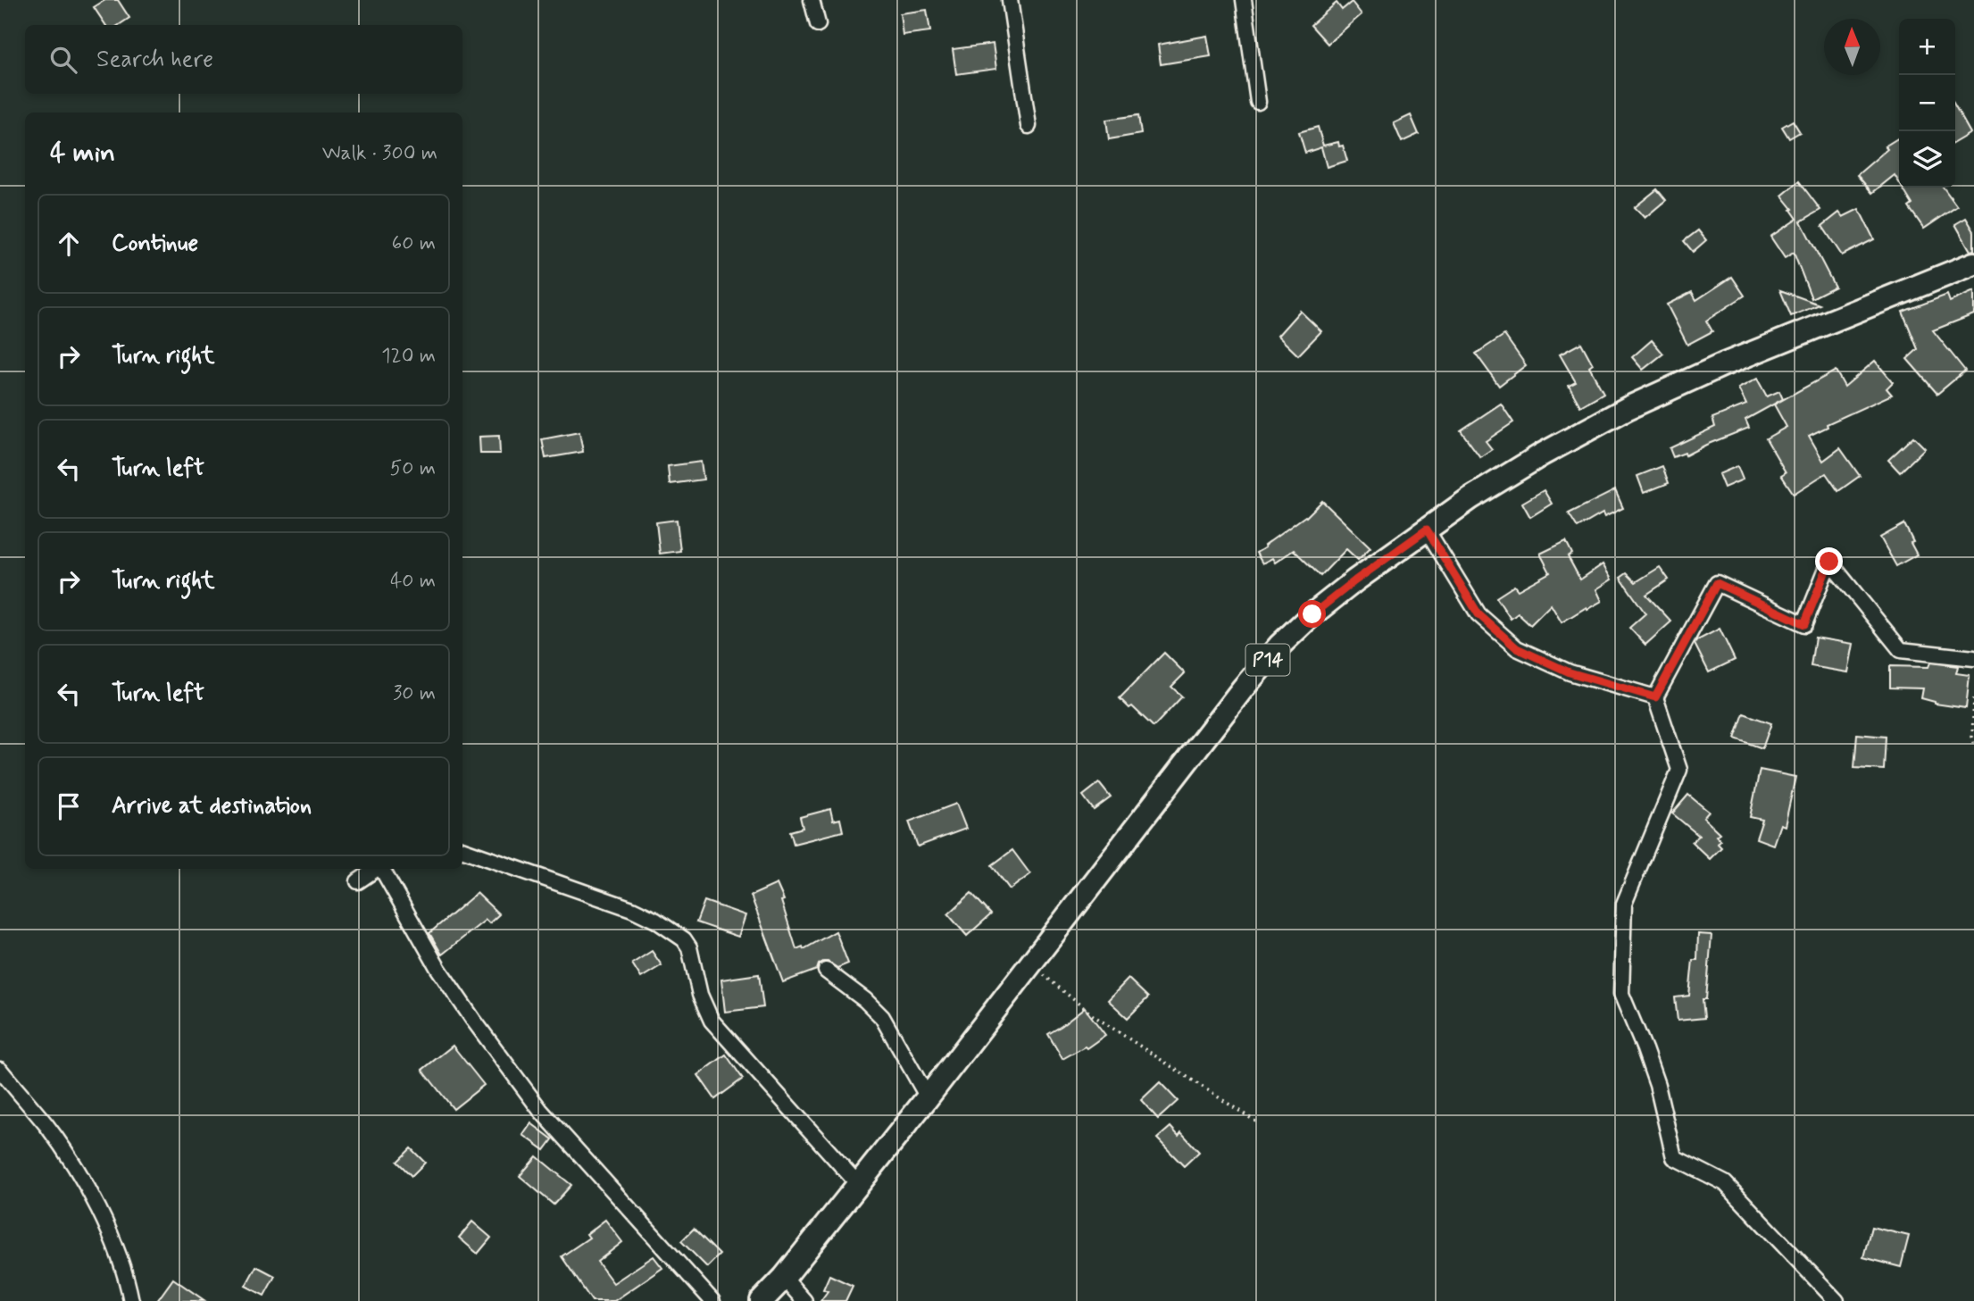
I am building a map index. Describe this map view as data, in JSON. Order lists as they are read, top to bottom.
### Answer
{
  "streets": {
    "main road": ["P14"]
  },
  "north": "top",
  "page": {
    "map_buttons": ["+", "−"],
    "search": "Search here",
    "heading": ["4 min", "Walk · 300 m"],
    "list": [
      ["Continue", "60 m"],
      ["Turn right", "120 m"],
      ["Turn left", "50 m"],
      ["Turn right", "40 m"],
      ["Turn left", "30 m"],
      "Arrive at destination"
    ]
  }
}
